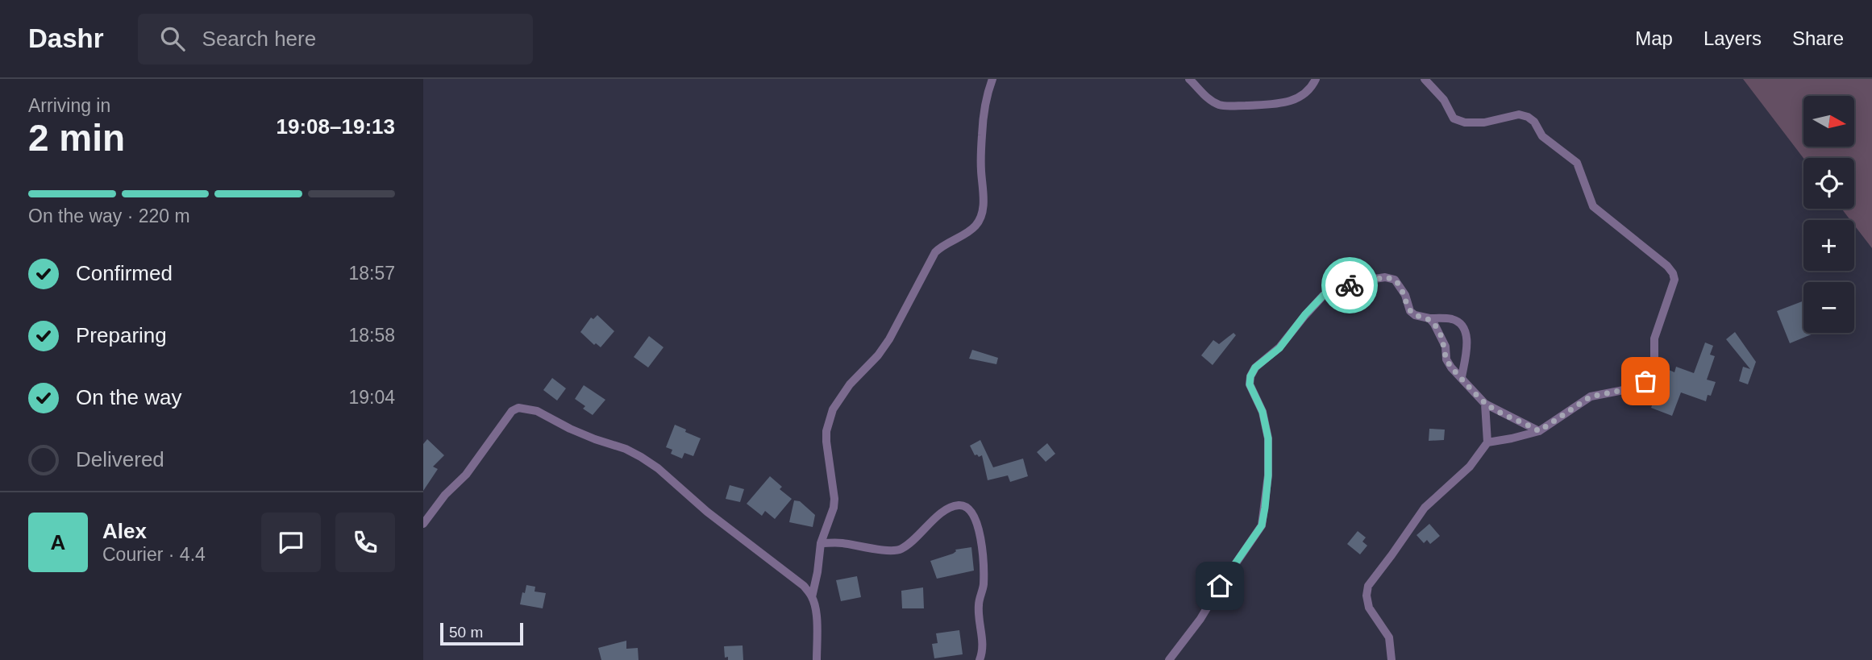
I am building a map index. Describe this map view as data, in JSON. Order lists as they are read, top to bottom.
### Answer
{
  "scale_bar": "50 m",
  "north": "right",
  "page": {
    "header": "Dashr",
    "search": "Search here",
    "nav": ["Map", "Layers", "Share"],
    "heading": ["2 min", "Arriving in", "19:08–19:13"],
    "panel": ["Alex", "Courier · 4.4"],
    "map_buttons": ["+", "−"],
    "bar": "On the way · 220 m",
    "list": [
      ["Confirmed", "18:57"],
      ["Preparing", "18:58"],
      ["On the way", "19:04"],
      "Delivered"
    ],
    "round": "A",
    "scale": "50 m"
  }
}
